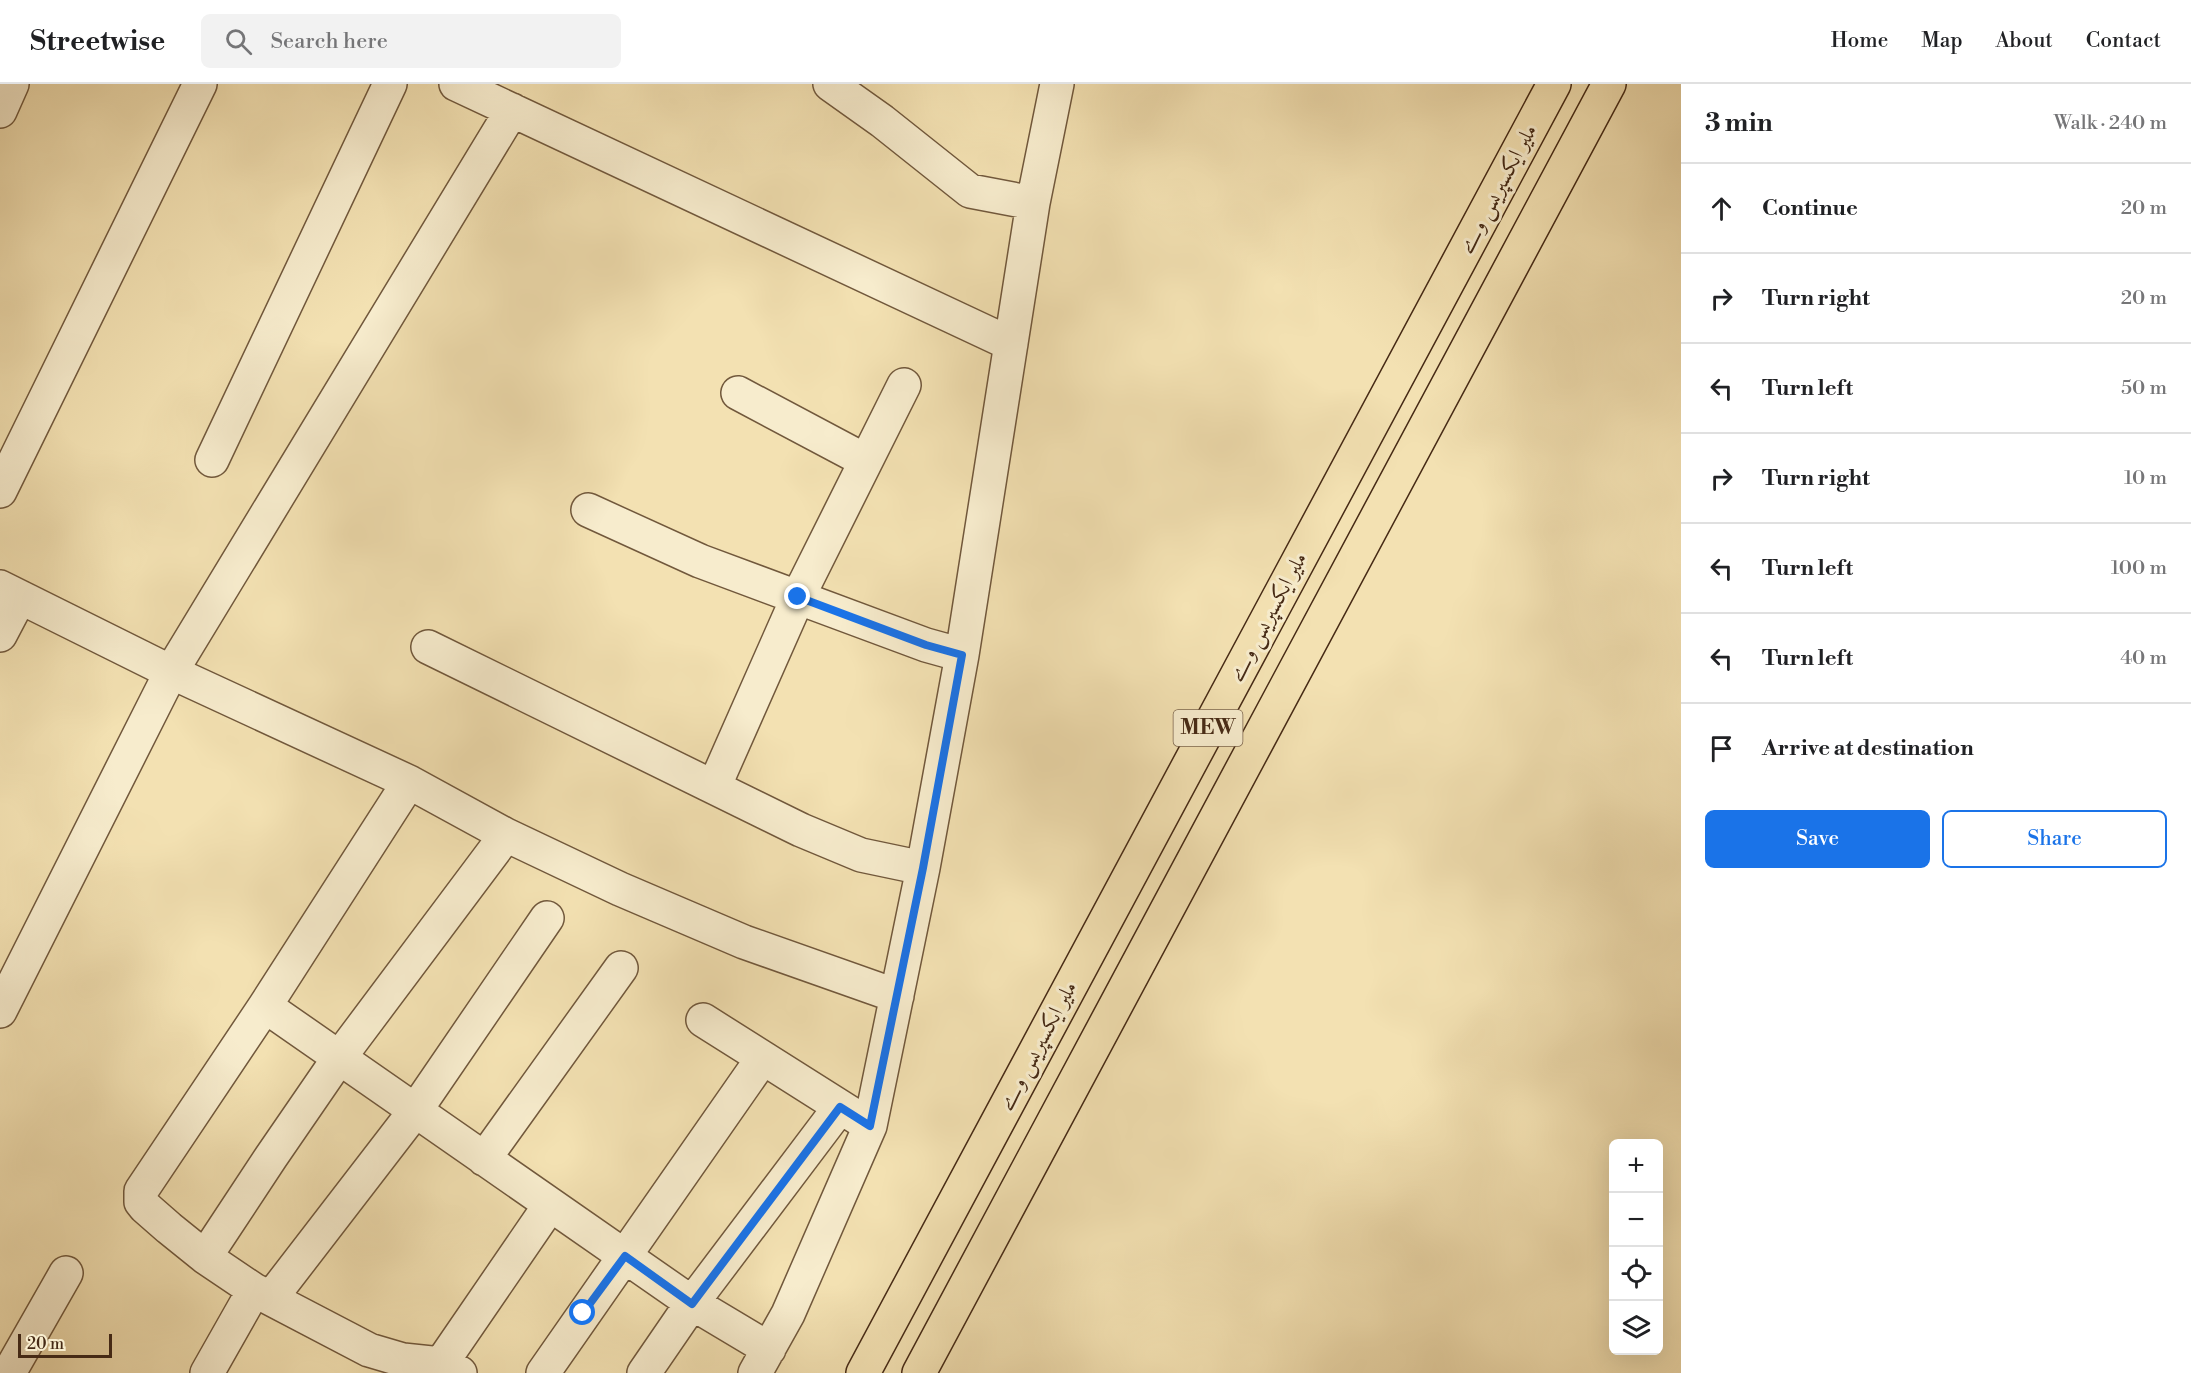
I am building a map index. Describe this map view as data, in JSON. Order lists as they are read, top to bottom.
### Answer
{
  "streets": {
    "highway": ["ملیر ایکسپریس وے", "MEW"]
  },
  "scale_bar": "20 m",
  "page": {
    "header": "Streetwise",
    "search": "Search here",
    "nav": [
      "Home",
      "Map",
      "About",
      "Contact"
    ],
    "heading": ["3 min", "Walk · 240 m"],
    "list": [
      ["Continue", "20 m"],
      ["Turn right", "20 m"],
      ["Turn left", "50 m"],
      ["Turn right", "10 m"],
      ["Turn left", "100 m"],
      ["Turn left", "40 m"],
      "Arrive at destination"
    ],
    "buttons": ["Save", "Share"],
    "map_buttons": ["+", "−"],
    "scale": "20 m"
  }
}
